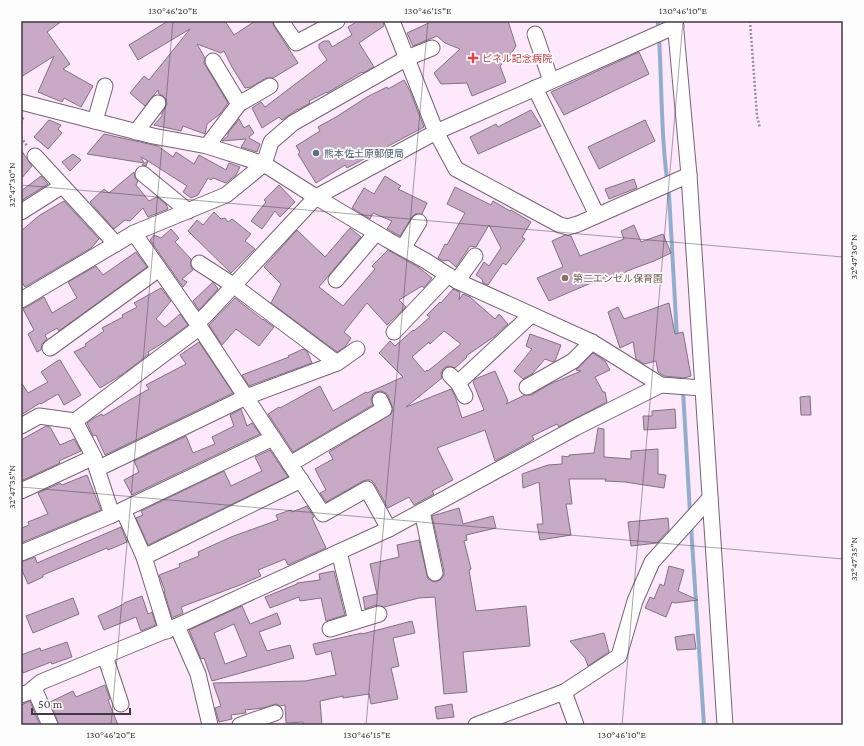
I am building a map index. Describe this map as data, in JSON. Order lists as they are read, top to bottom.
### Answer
{
  "places": {
    "health": ["ピネル記念病院"],
    "other": ["熊本佐土原郵便局", "第二エンゼル保育園"]
  },
  "scale_bar": "50 m",
  "coordinates": [
    "130°46'20\"E",
    "130°46'15\"E",
    "130°46'10\"E",
    "32°47'30\"N",
    "32°47'35\"N"
  ]
}
